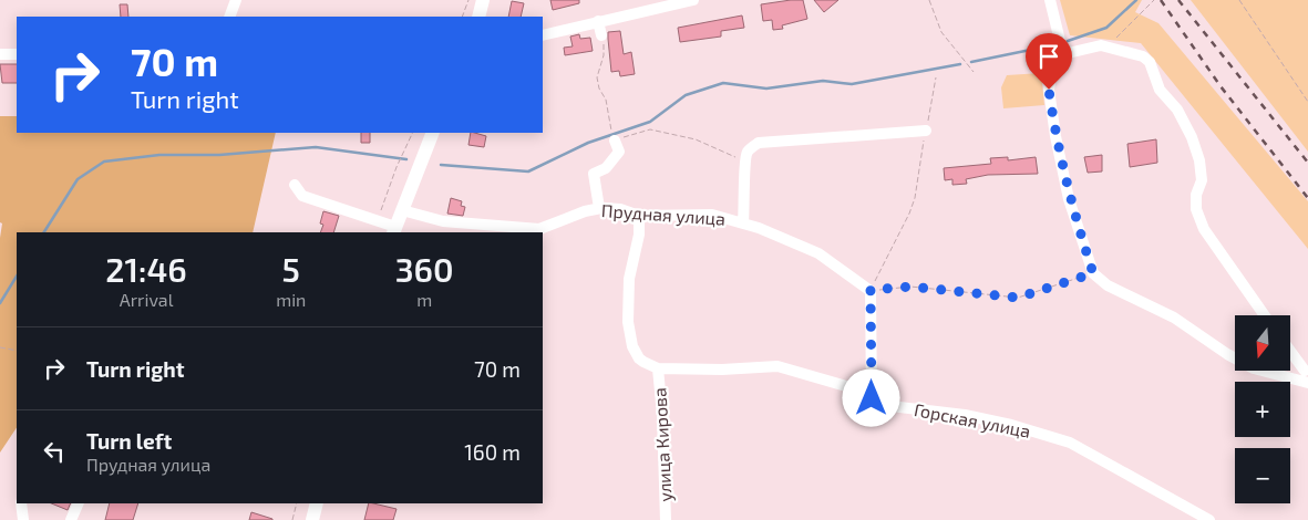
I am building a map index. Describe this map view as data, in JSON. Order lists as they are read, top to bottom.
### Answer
{
  "streets": {
    "street": ["Прудная улица", "Горская улица", "улица Кирова"]
  },
  "crossings": [
    ["Горская улица", "улица Кирова"]
  ],
  "north": "bottom",
  "page": {
    "turn": ["70 m", "Turn right"],
    "eta": [
      "21:46",
      "Arrival",
      "5",
      "min",
      "360",
      "m"
    ],
    "map_buttons": ["+", "−"],
    "list": [
      {
        "name": "Turn right",
        "value": "70 m"
      },
      {
        "name": "Turn left",
        "note": "Прудная улица",
        "value": "160 m"
      }
    ]
  }
}
